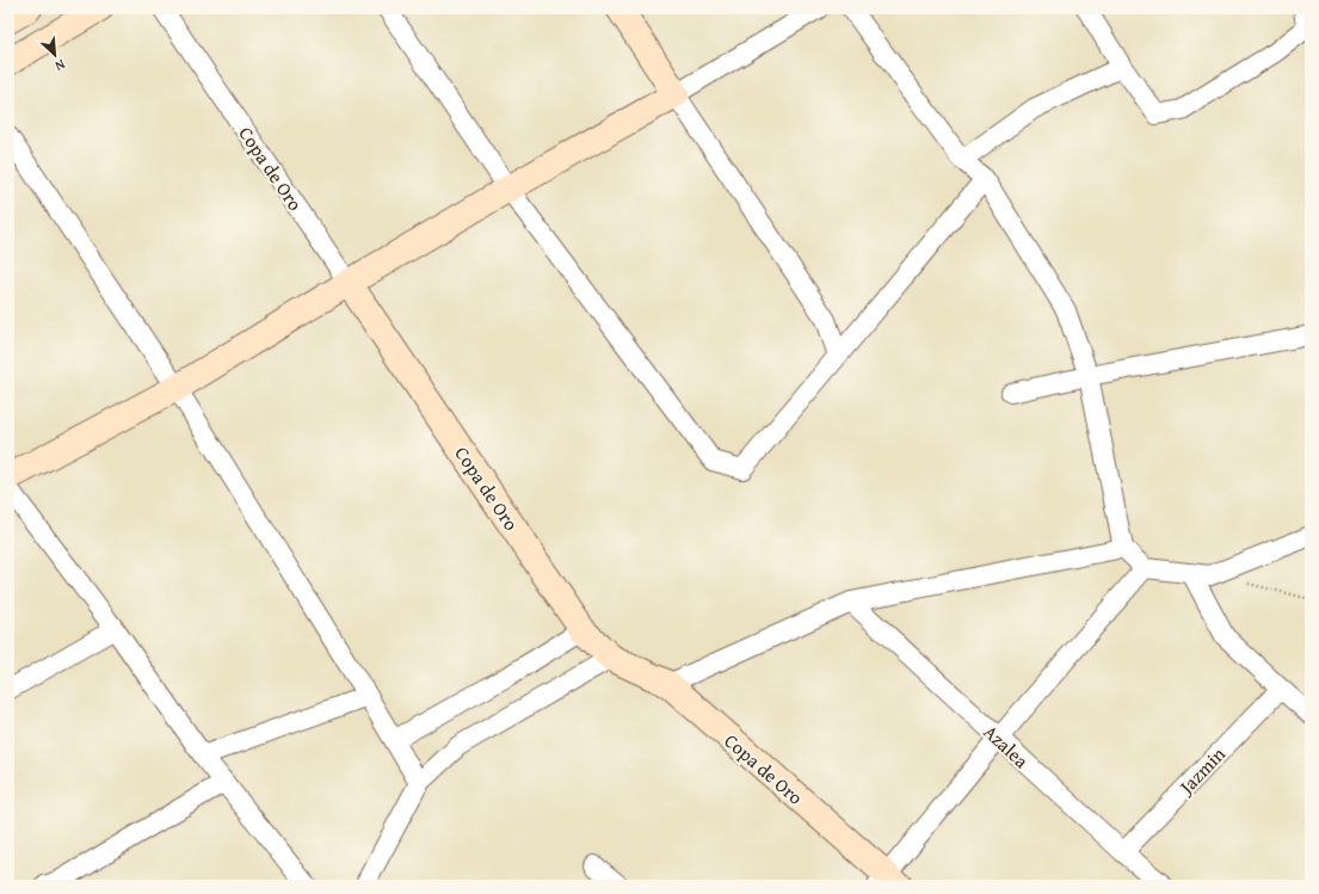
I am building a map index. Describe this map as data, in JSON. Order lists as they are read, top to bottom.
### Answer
{
  "streets": {
    "street": ["Copa de Oro", "Azalea", "Jazmin"]
  },
  "crossings": [
    ["Azalea", "Jazmin"]
  ],
  "north": "bottom right"
}
